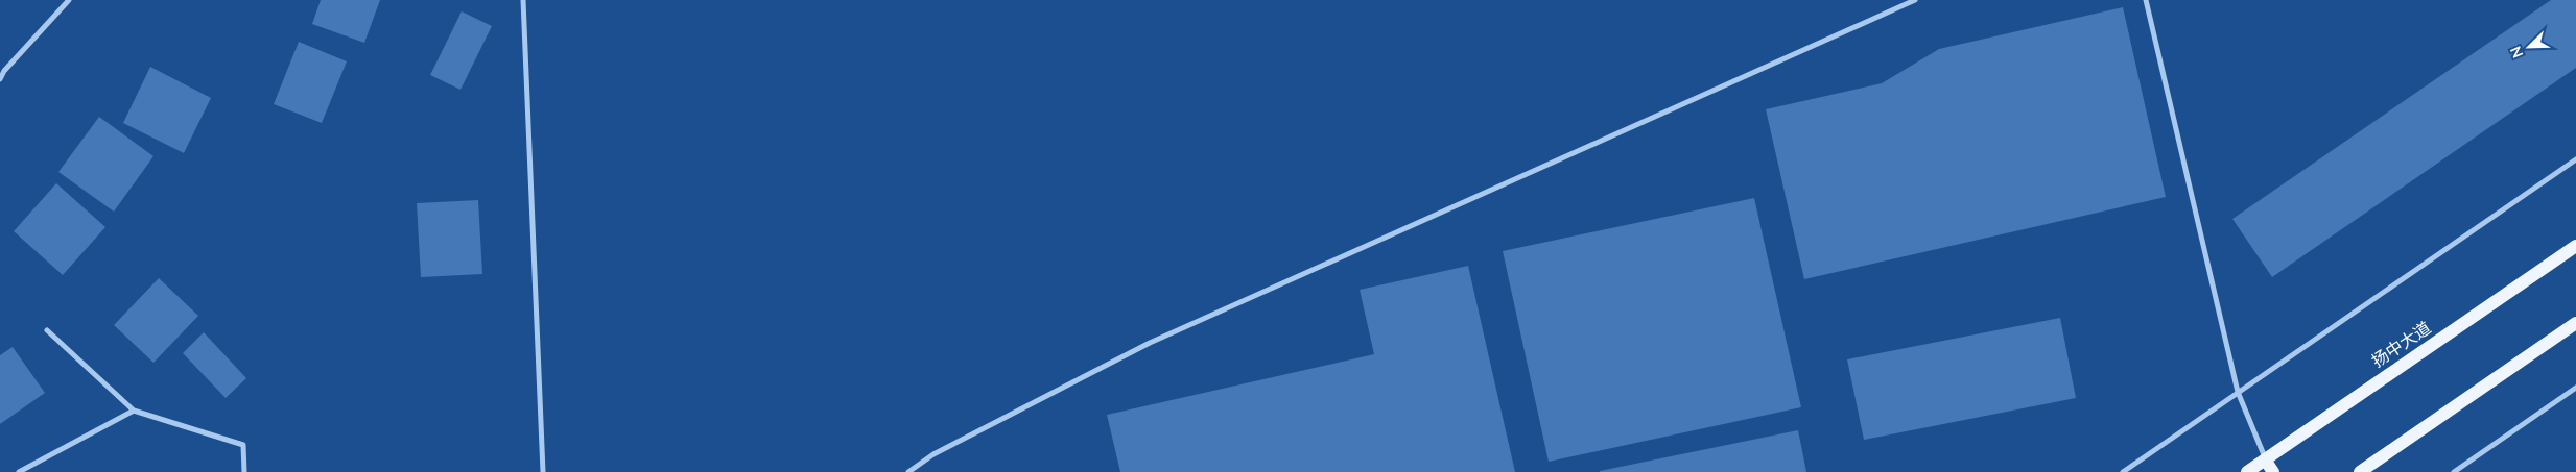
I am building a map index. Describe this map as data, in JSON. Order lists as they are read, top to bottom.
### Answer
{
  "streets": {
    "main road": ["扬中大道"]
  },
  "north": "bottom left"
}
